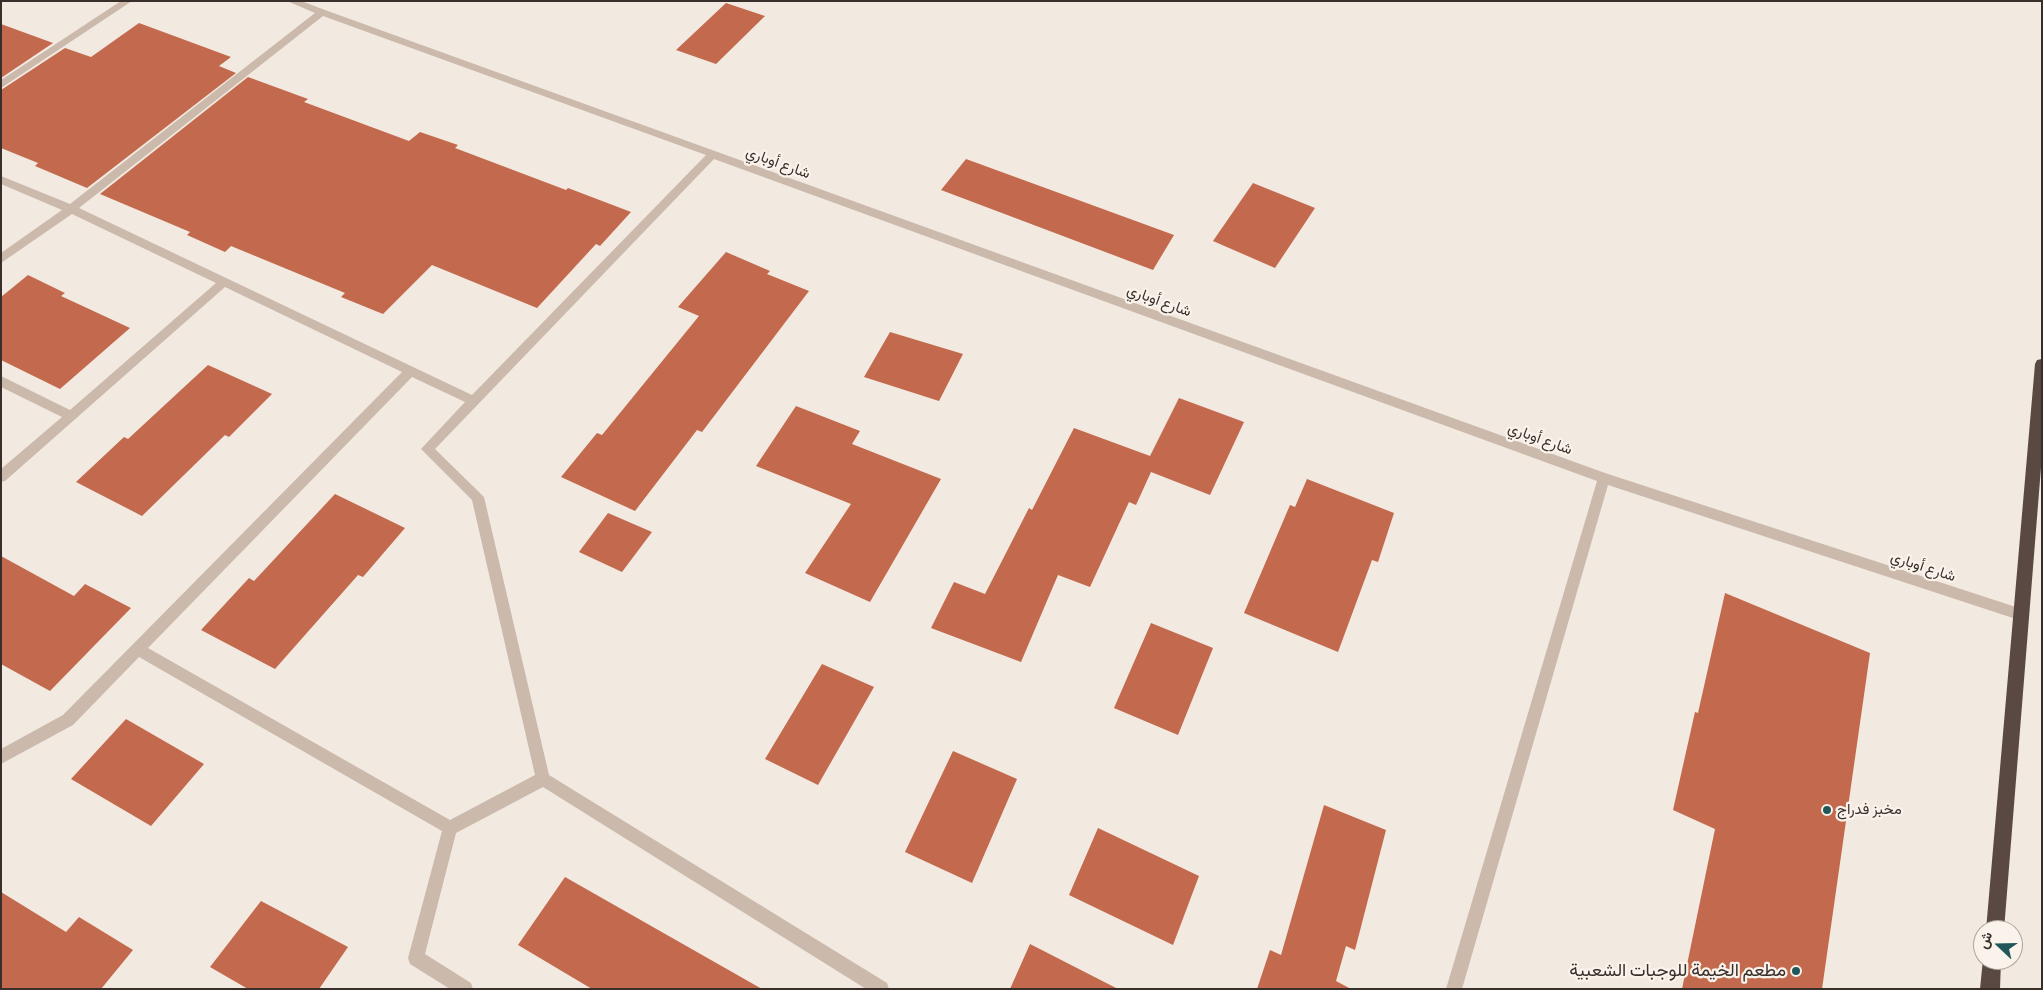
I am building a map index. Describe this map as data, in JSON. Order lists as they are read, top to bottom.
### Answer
{
  "streets": {
    "street": ["شارع أوباري"]
  },
  "places": ["مخبز فدراج", "مطعم الخيمة للوجبات الشعبية"],
  "north": "left"
}
